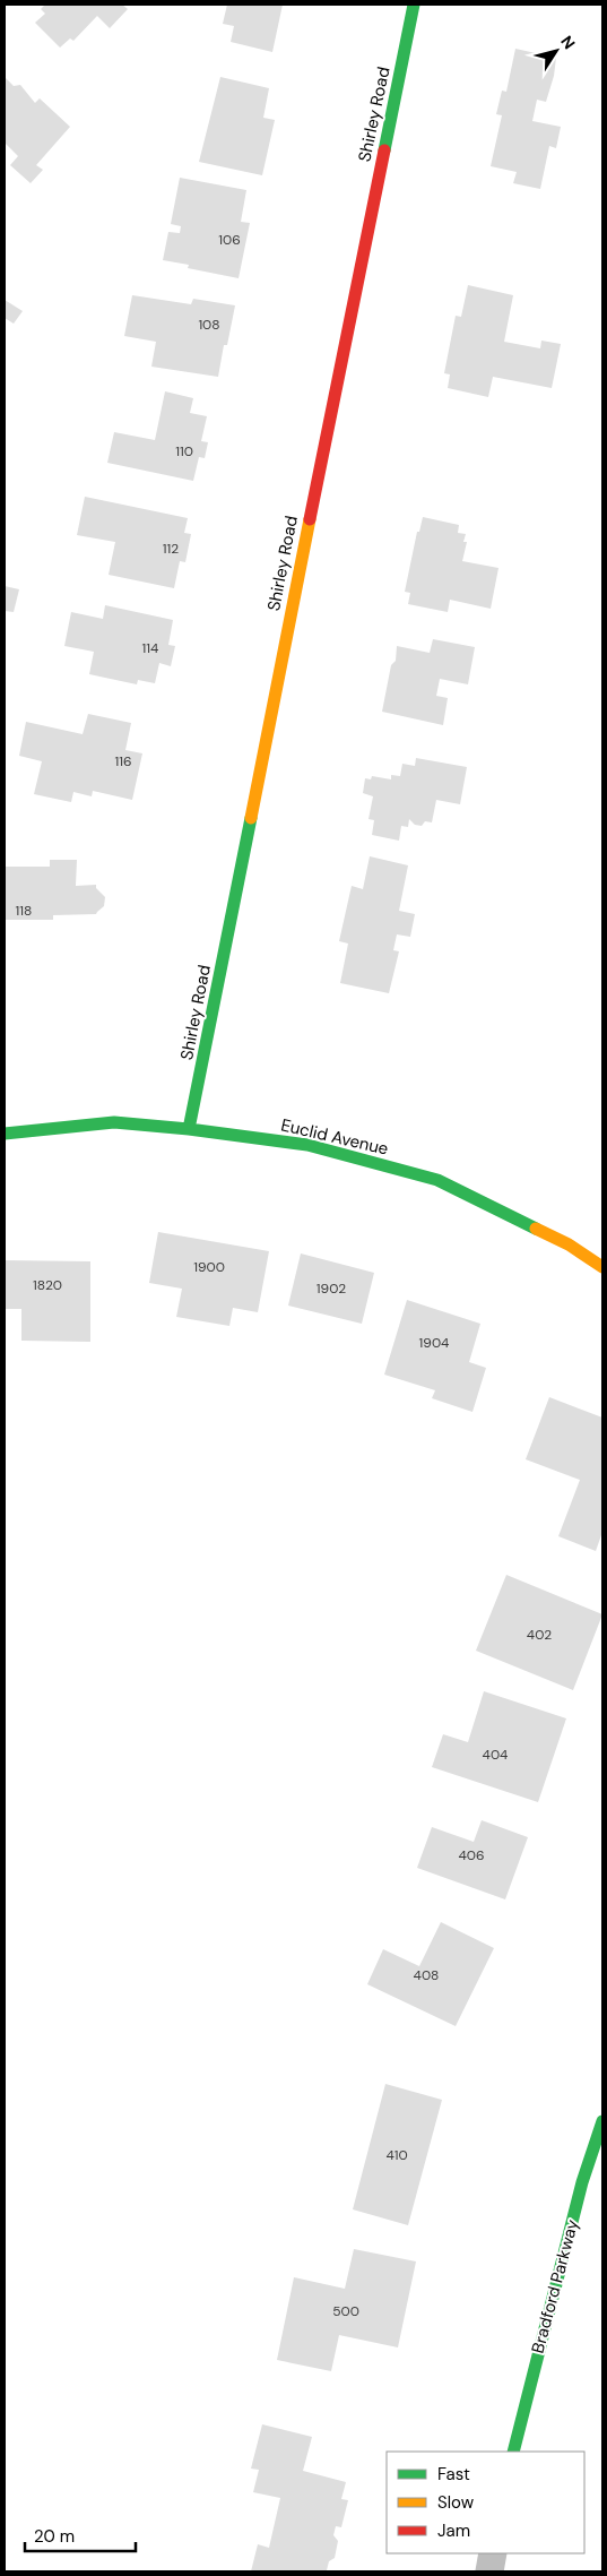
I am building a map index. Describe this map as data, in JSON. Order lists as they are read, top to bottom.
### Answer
{
  "streets": {
    "street": ["Shirley Road", "Euclid Avenue", "Bradford Parkway"]
  },
  "crossings": [
    ["Shirley Road", "Euclid Avenue"]
  ],
  "house_numbers": [
    "106",
    "108",
    "110",
    "112",
    "114",
    "116",
    "118",
    "1900",
    "1820",
    "1902",
    "1904",
    "402",
    "404",
    "406",
    "408",
    "410",
    "500"
  ],
  "legend": ["Fast", "Slow", "Jam"],
  "scale_bar": "20 m",
  "north": "top right"
}
